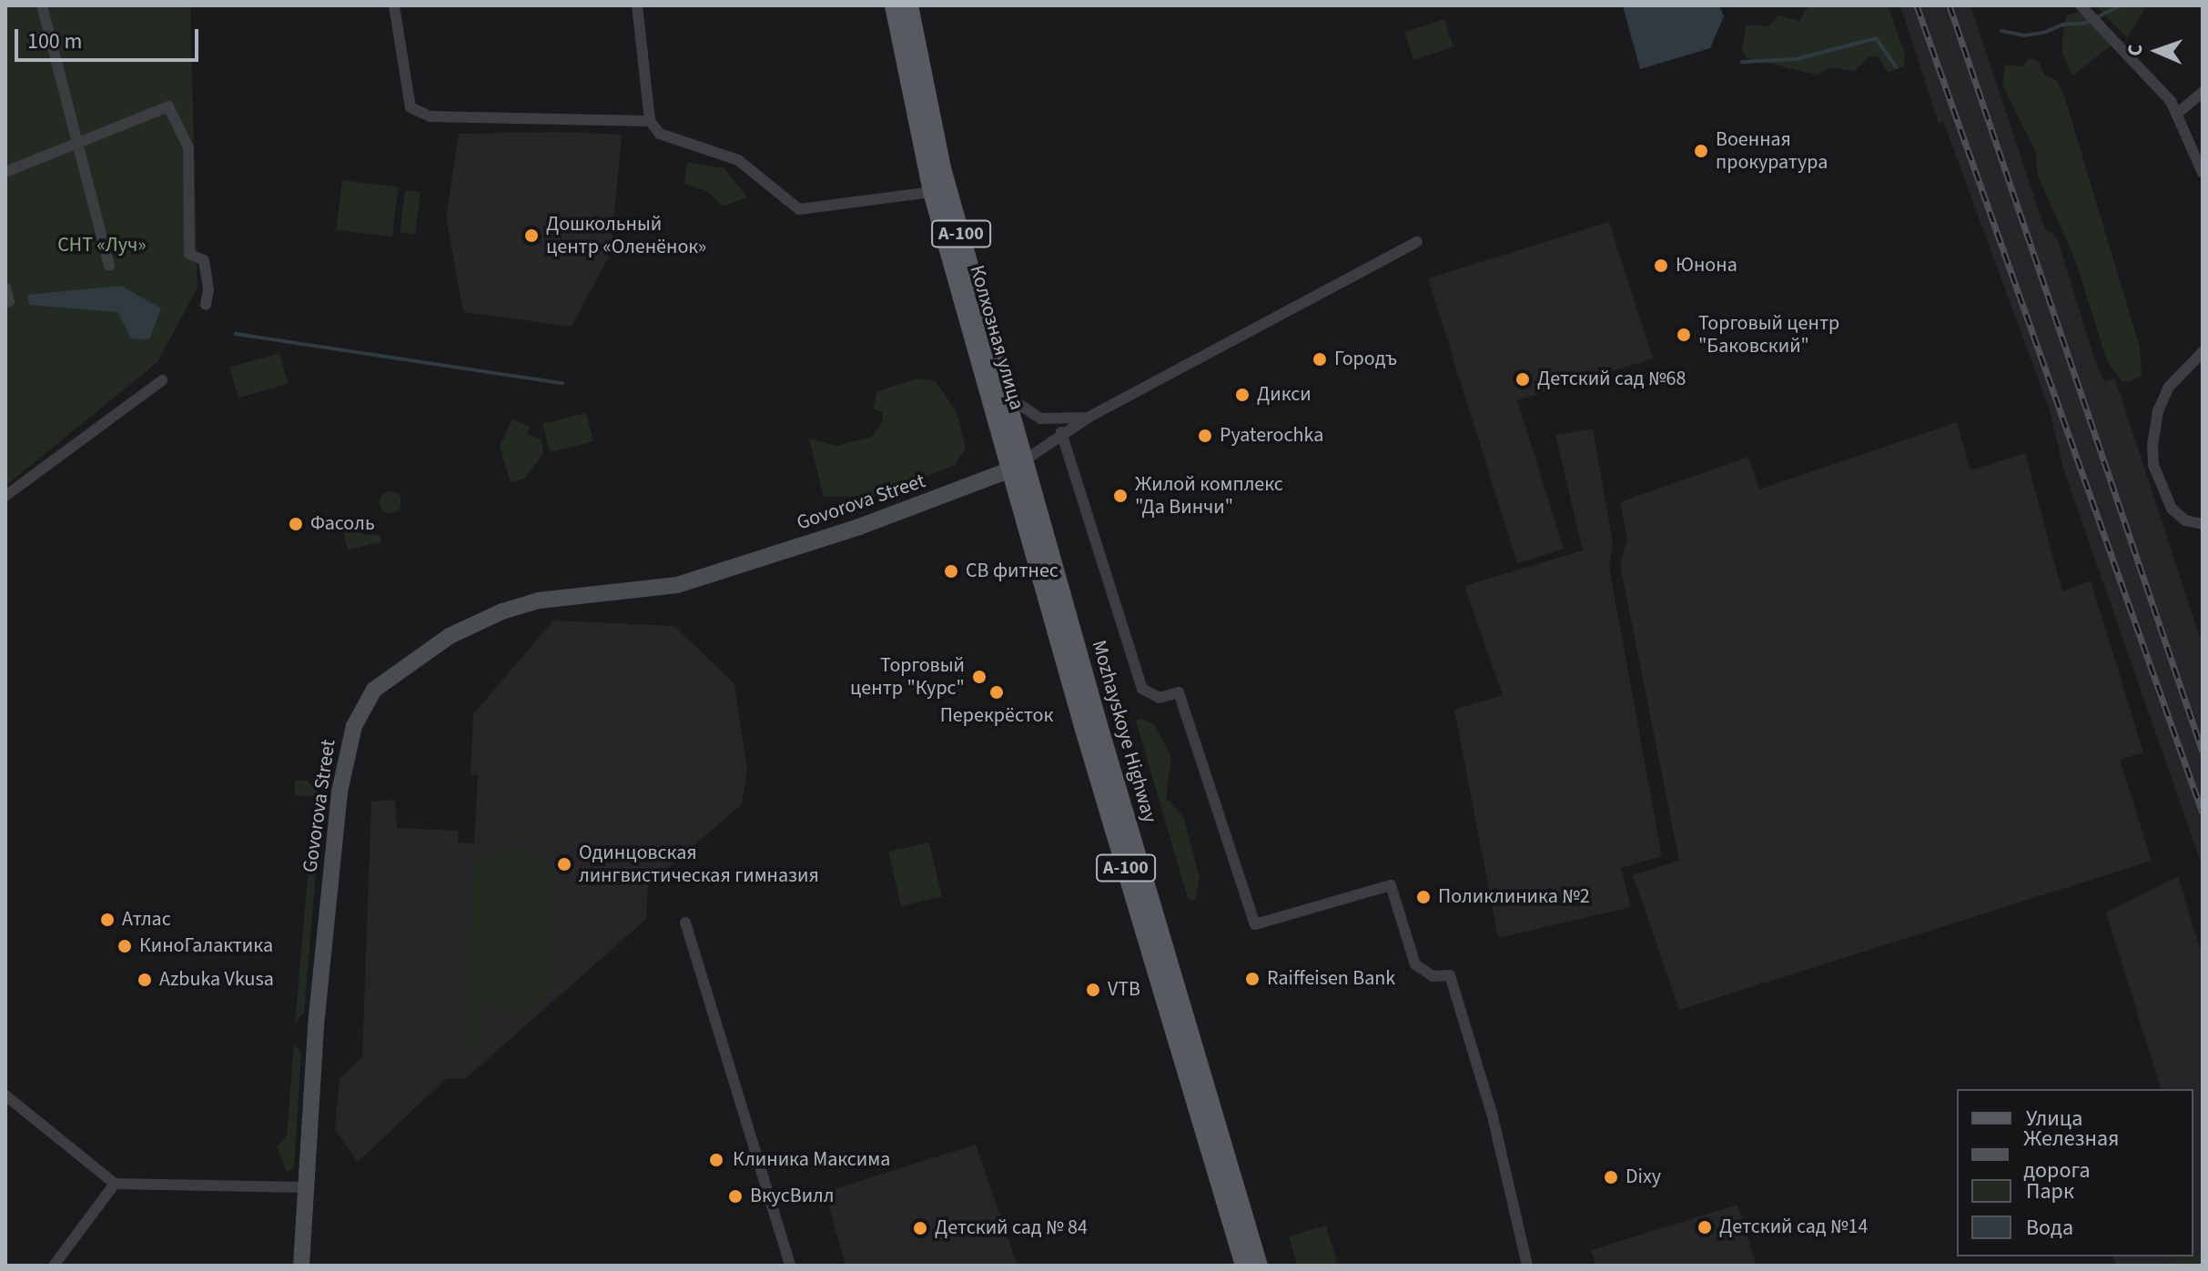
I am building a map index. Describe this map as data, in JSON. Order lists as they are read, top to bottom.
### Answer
{
  "streets": {
    "main road": [
      "А-100",
      "Колхозная улица",
      "Govorova Street",
      "Mozhayskoye Highway"
    ]
  },
  "crossings": [
    ["Колхозная улица", "Govorova Street"],
    ["Колхозная улица", "Mozhayskoye Highway"],
    ["Govorova Street", "Mozhayskoye Highway"]
  ],
  "parks": ["СНТ «Луч»"],
  "places": [
    "Военная прокуратура",
    "Дошкольный центр «Оленёнок»",
    "Юнона",
    "Торговый центр \"Баковский\"",
    "Городъ",
    "Детский сад №68",
    "Дикси",
    "Pyaterochka",
    "Жилой комплекс \"Да Винчи\"",
    "Фасоль",
    "СВ фитнес",
    "Торговый центр \"Курс\"",
    "Перекрёсток",
    "Одинцовская лингвистическая гимназия",
    "Поликлиника №2",
    "Атлас",
    "КиноГалактика",
    "Raiffeisen Bank",
    "Azbuka Vkusa",
    "VTB",
    "Клиника Максима",
    "Dixy",
    "ВкусВилл",
    "Детский сад №14",
    "Детский сад № 84"
  ],
  "legend": [
    "Улица",
    "Железная дорога",
    "Парк",
    "Вода"
  ],
  "scale_bar": "100 m",
  "north": "left"
}
